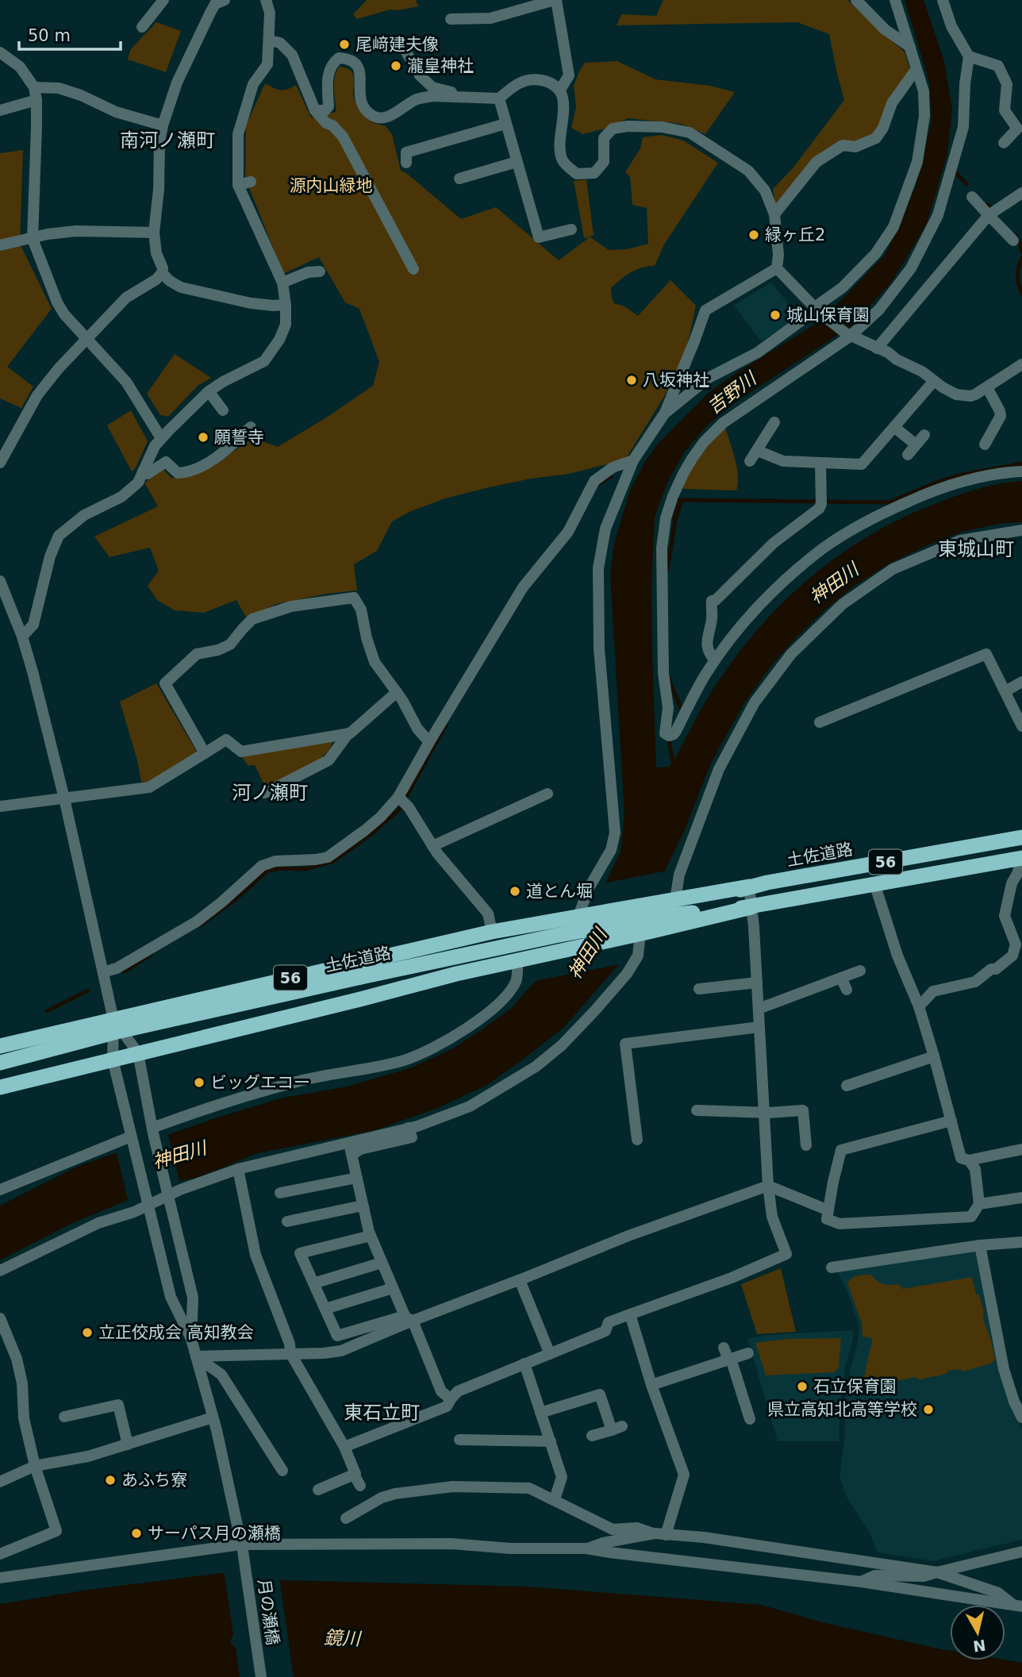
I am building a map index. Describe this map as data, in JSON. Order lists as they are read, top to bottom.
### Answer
{
  "streets": {
    "highway": ["土佐道路", "56"],
    "street": ["月の瀬橋"]
  },
  "crossings": [
    ["土佐道路", "56"]
  ],
  "districts": [
    "南河ノ瀬町",
    "東城山町",
    "河ノ瀬町",
    "東石立町"
  ],
  "water": ["吉野川", "神田川", "鏡川"],
  "parks": ["源内山緑地"],
  "places": [
    "尾﨑建夫像",
    "瀧皇神社",
    "緑ヶ丘2",
    "城山保育園",
    "八坂神社",
    "願誓寺",
    "道とん堀",
    "ビッグエコー",
    "立正佼成会 高知教会",
    "石立保育園",
    "県立高知北高等学校",
    "あふち寮",
    "サーパス月の瀬橋"
  ],
  "scale_bar": "50 m",
  "north": "bottom"
}
